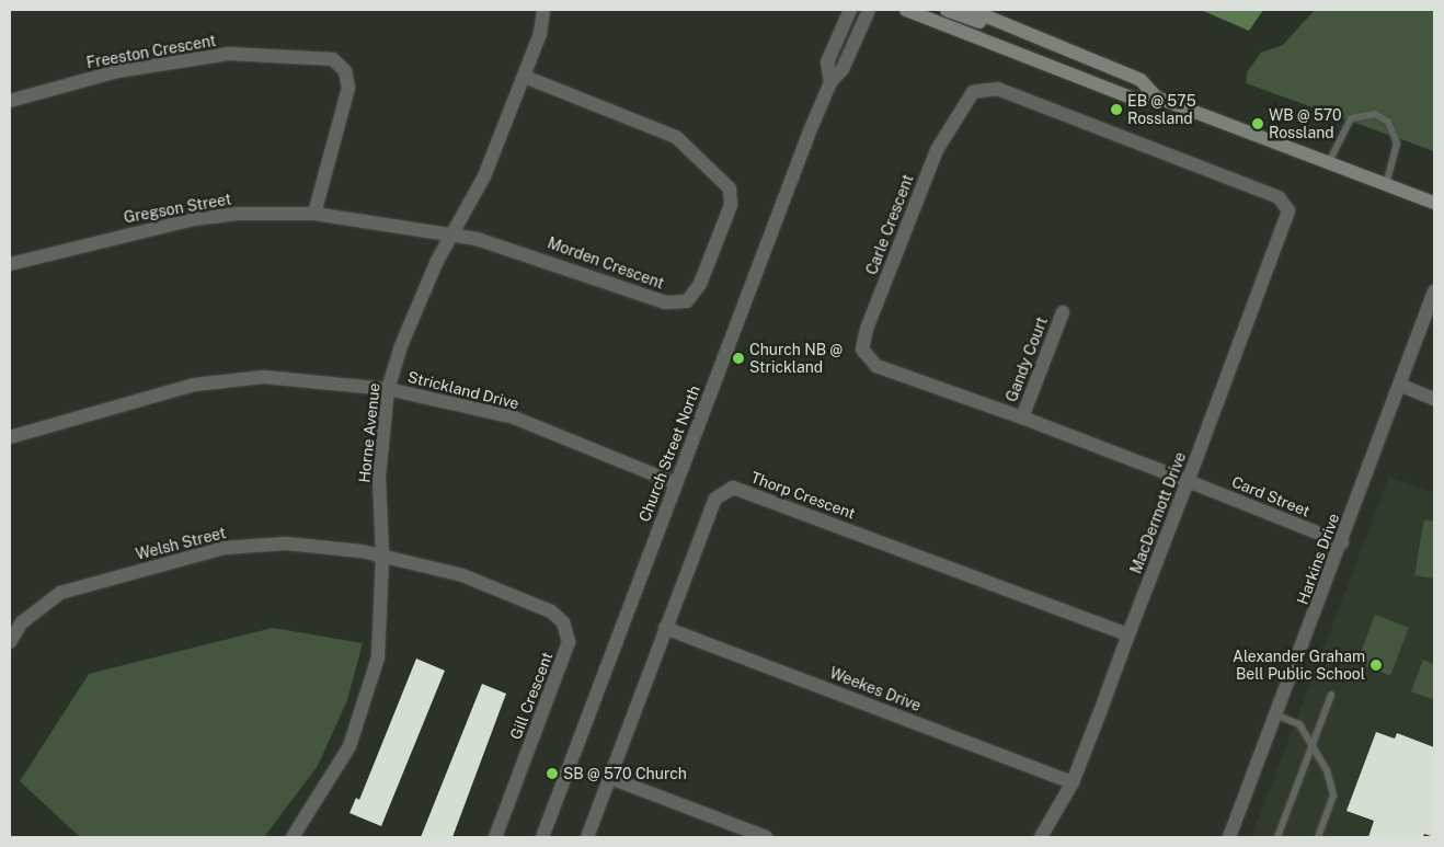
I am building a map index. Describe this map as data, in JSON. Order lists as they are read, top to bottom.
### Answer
{
  "streets": {
    "street": [
      "Freeston Crescent",
      "Gregson Street",
      "Carle Crescent",
      "Morden Crescent",
      "Gandy Court",
      "Strickland Drive",
      "Horne Avenue",
      "Church Street North",
      "Thorp Crescent",
      "Card Street",
      "MacDermott Drive",
      "Welsh Street",
      "Harkins Drive",
      "Weekes Drive",
      "Gill Crescent"
    ]
  },
  "crossings": [
    ["Freeston Crescent", "Gregson Street"],
    ["Gregson Street", "Morden Crescent"],
    ["Gregson Street", "Horne Avenue"],
    ["Carle Crescent", "Gandy Court"],
    ["Carle Crescent", "Card Street"],
    ["Carle Crescent", "MacDermott Drive"],
    ["Morden Crescent", "Horne Avenue"],
    ["Strickland Drive", "Horne Avenue"],
    ["Strickland Drive", "Church Street North"],
    ["Horne Avenue", "Welsh Street"],
    ["Horne Avenue", "Gill Crescent"],
    ["Thorp Crescent", "MacDermott Drive"],
    ["Thorp Crescent", "Weekes Drive"],
    ["Card Street", "MacDermott Drive"],
    ["Card Street", "Harkins Drive"],
    ["MacDermott Drive", "Weekes Drive"],
    ["Welsh Street", "Gill Crescent"]
  ],
  "places": [
    "EB @ 575 Rossland",
    "WB @ 570 Rossland",
    "Church NB @ Strickland",
    "Alexander Graham Bell Public School",
    "SB @ 570 Church"
  ]
}
